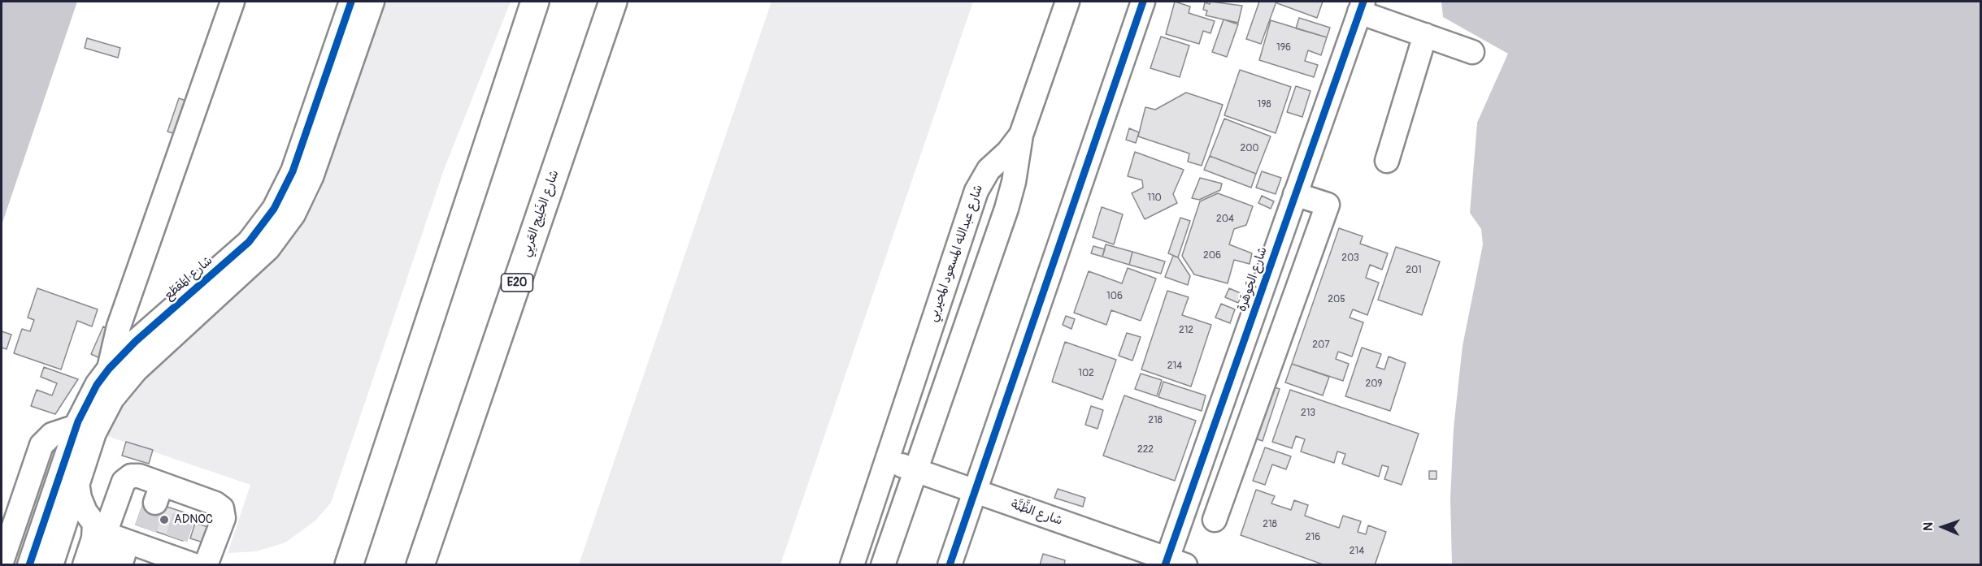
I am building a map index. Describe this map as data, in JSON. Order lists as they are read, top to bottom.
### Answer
{
  "streets": {
    "highway": ["شارع الخَلِيج العَربِي", "E20"],
    "street": [
      "شارع عبدالله المسعود المحيربي",
      "شارع المَقطَع",
      "شارع الجَوهَرة",
      "شارع الظَّنَّة"
    ]
  },
  "crossings": [
    ["شارع عبدالله المسعود المحيربي", "شارع الظَّنَّة"],
    ["شارع الجَوهَرة", "شارع الظَّنَّة"]
  ],
  "places": ["ADNOC"],
  "house_numbers": [
    "196",
    "198",
    "200",
    "110",
    "204",
    "206",
    "203",
    "201",
    "106",
    "205",
    "212",
    "207",
    "214",
    "102",
    "209",
    "213",
    "218",
    "222",
    "218",
    "216",
    "214"
  ],
  "north": "left"
}
